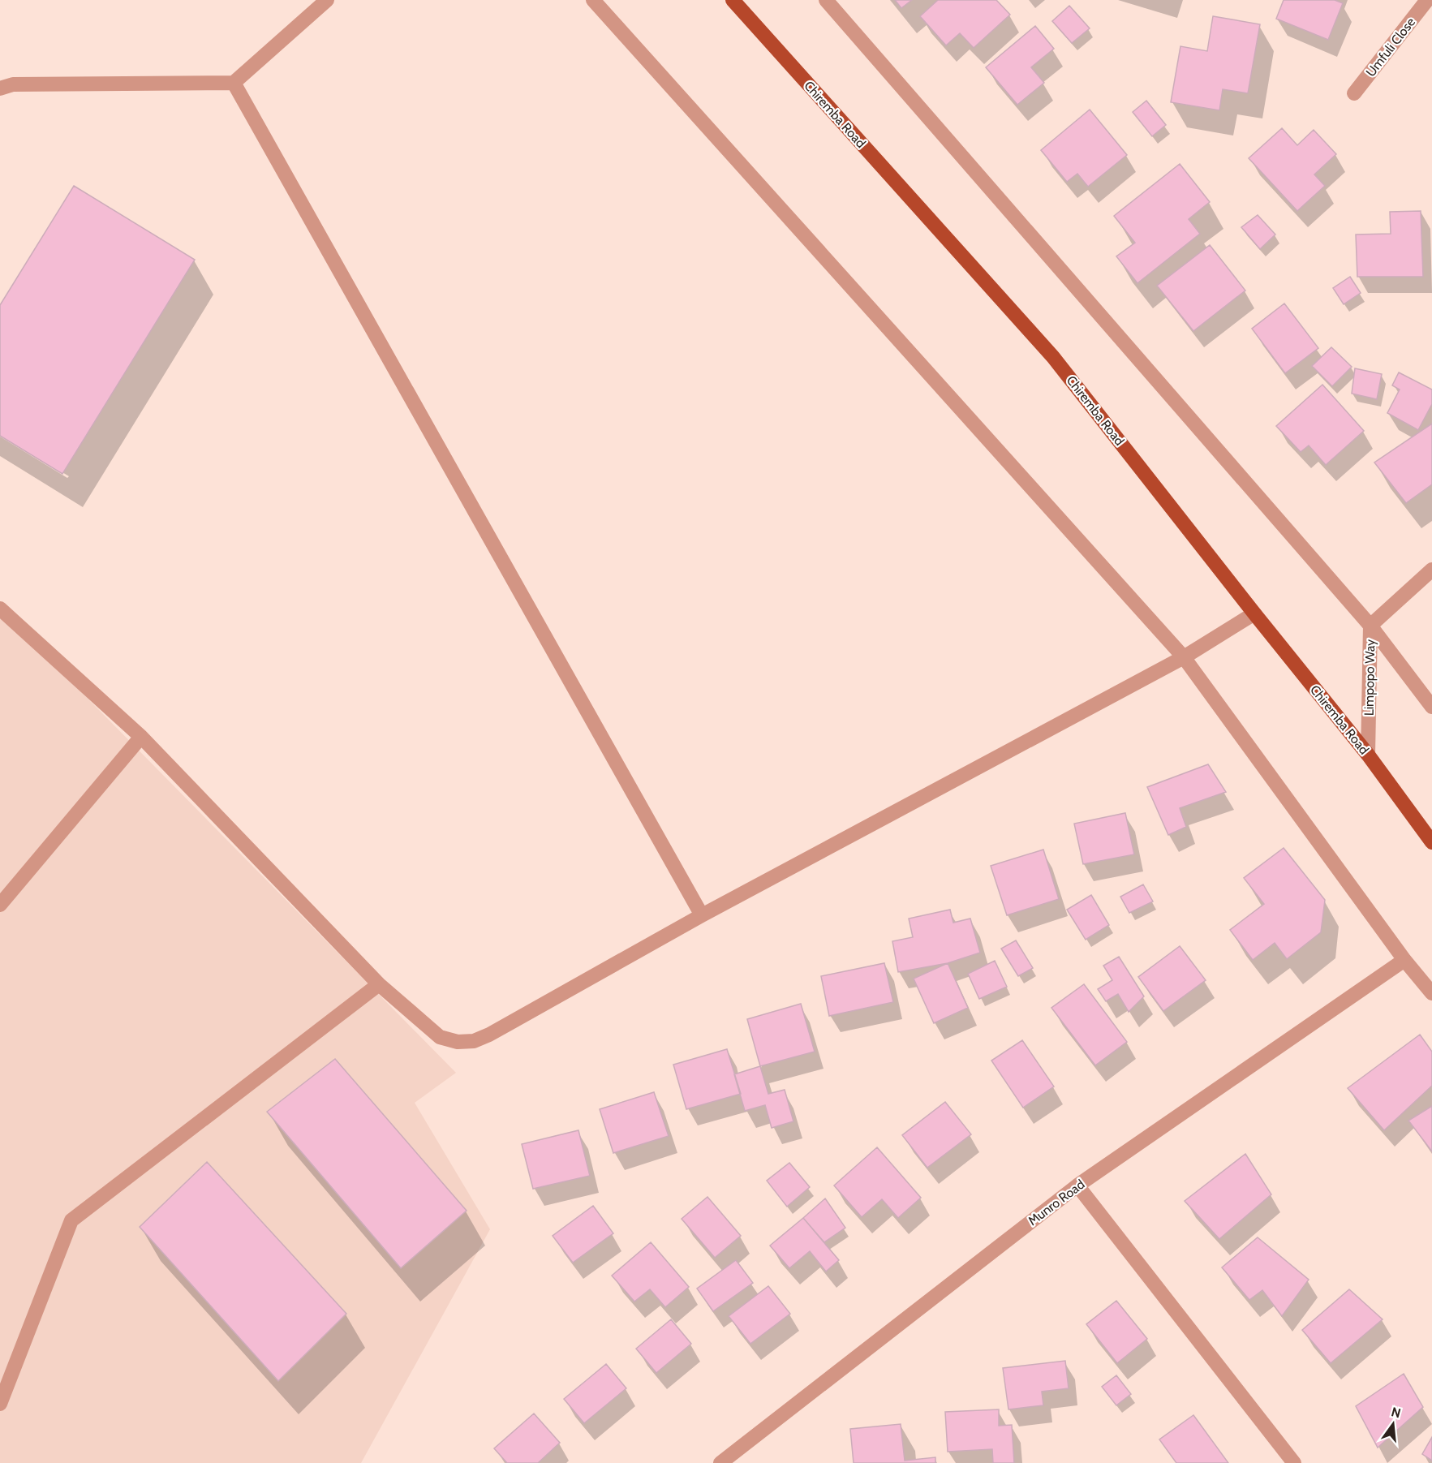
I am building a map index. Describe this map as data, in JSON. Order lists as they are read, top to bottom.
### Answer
{
  "streets": {
    "main road": ["Chiremba Road"],
    "street": ["Umfuli Close", "Limpopo Way", "Munro Road"]
  },
  "crossings": [
    ["Chiremba Road", "Limpopo Way"]
  ],
  "north": "top"
}
